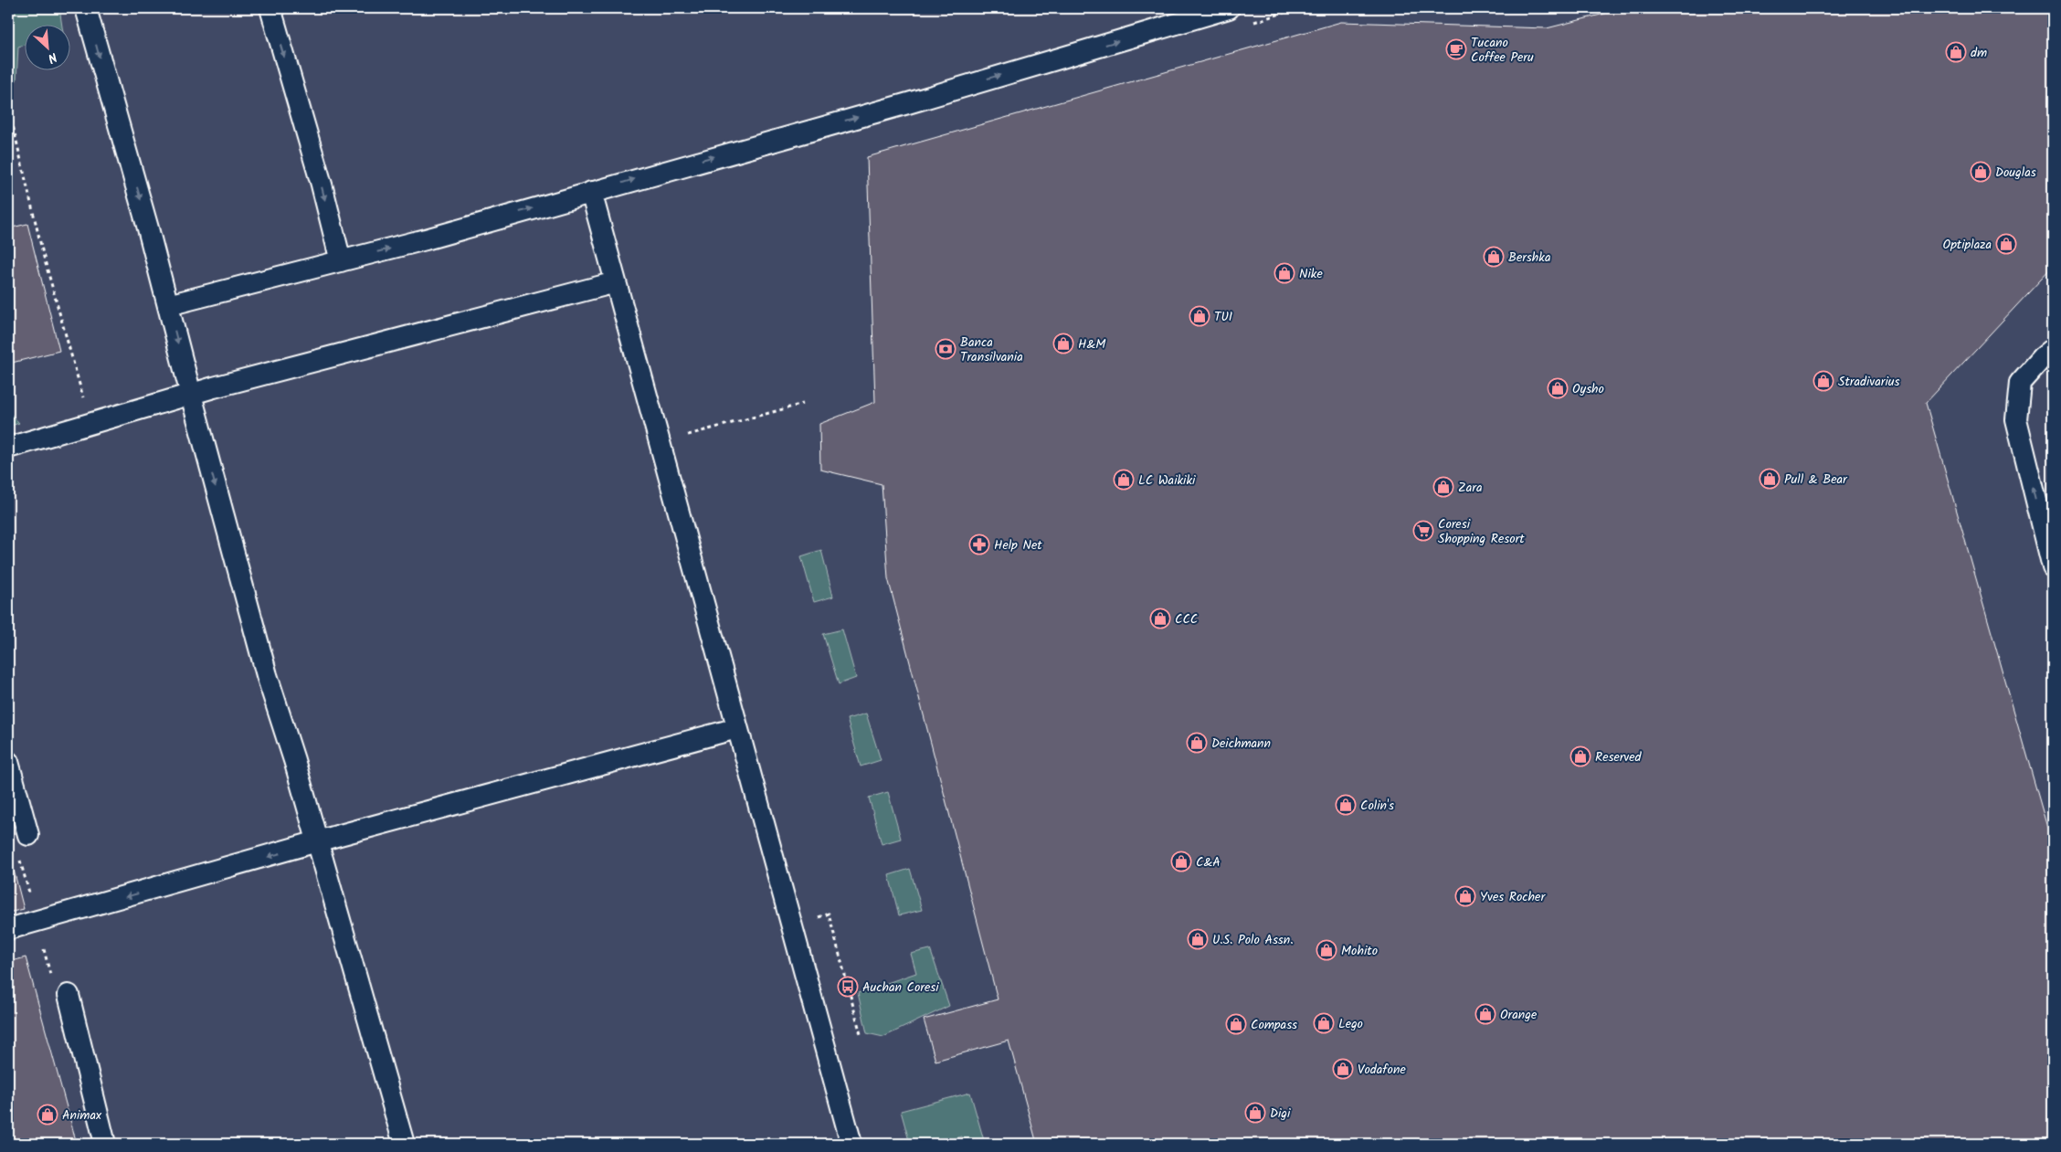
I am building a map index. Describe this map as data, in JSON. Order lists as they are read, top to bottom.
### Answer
{
  "places": {
    "cafe": ["Tucano Coffee Peru"],
    "shop": [
      "dm",
      "Douglas",
      "Optiplaza",
      "Bershka",
      "Nike",
      "TUI",
      "H&M",
      "Stradivarius",
      "Oysho",
      "Pull & Bear",
      "LC Waikiki",
      "Zara",
      "CCC",
      "Deichmann",
      "Reserved",
      "Colin's",
      "C&A",
      "Yves Rocher",
      "U.S. Polo Assn.",
      "Mohito",
      "Orange",
      "Lego",
      "Compass",
      "Vodafone",
      "Digi",
      "Animax"
    ],
    "bank": ["Banca Transilvania"],
    "supermarket": ["Coresi Shopping Resort"],
    "pharmacy": ["Help Net"],
    "bus stop": ["Auchan Coresi"]
  },
  "north": "bottom right"
}
